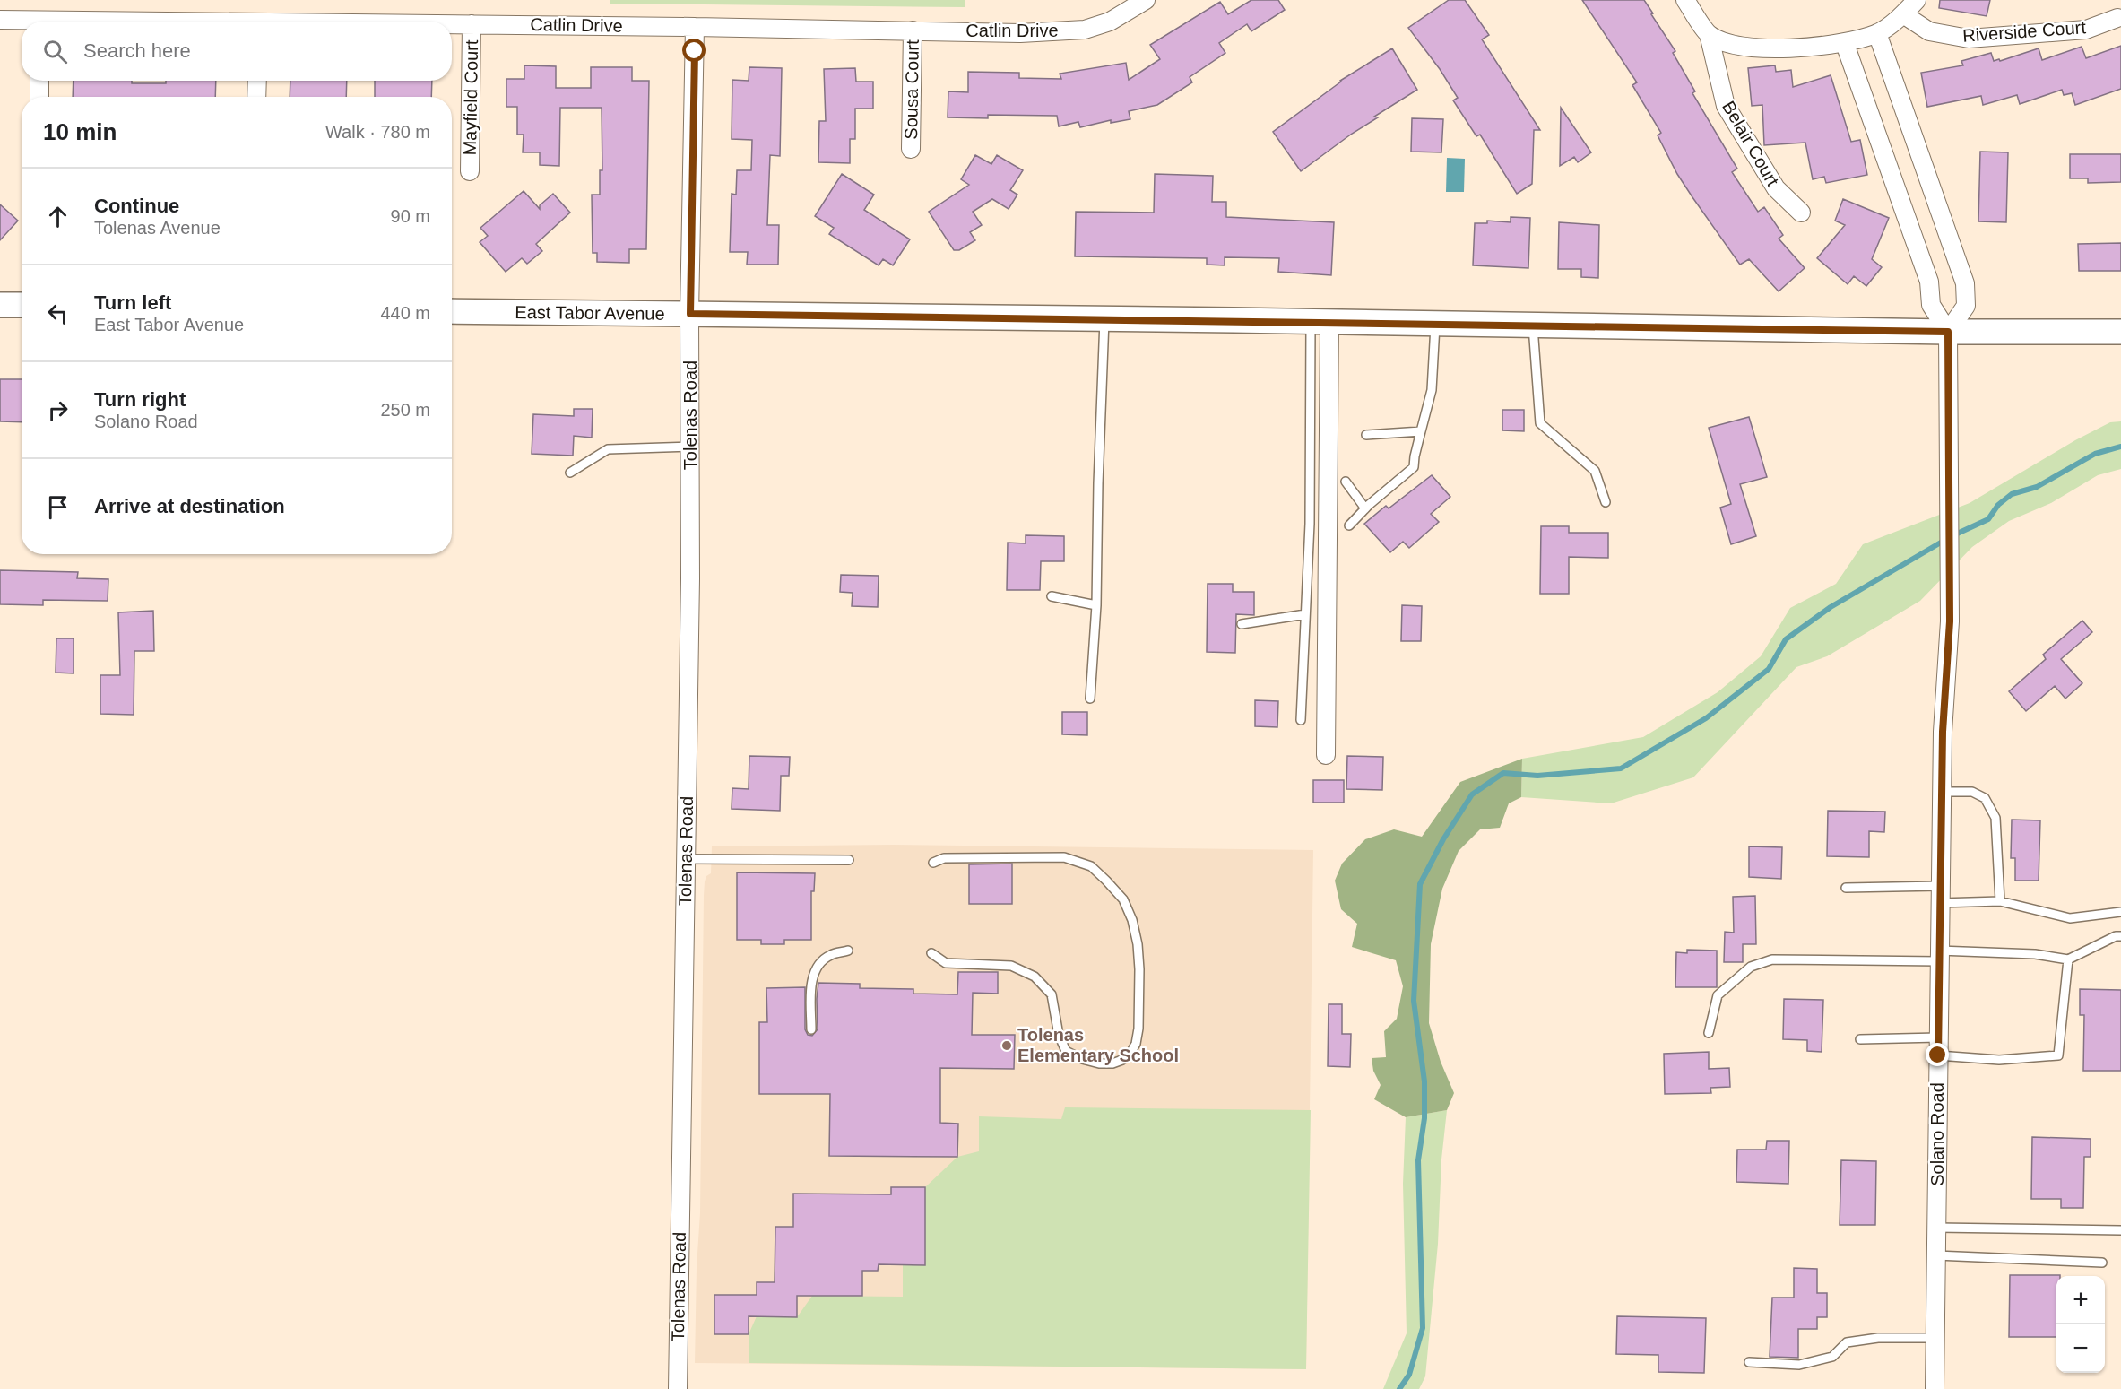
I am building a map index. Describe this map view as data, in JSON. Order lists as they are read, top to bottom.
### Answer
{
  "streets": {
    "main road": ["East Tabor Avenue"],
    "street": [
      "Catlin Drive",
      "Riverside Court",
      "Sousa Court",
      "Mayfield Court",
      "Belair Court",
      "Tolenas Road",
      "Solano Road"
    ]
  },
  "crossings": [
    ["Catlin Drive", "Sousa Court"],
    ["Catlin Drive", "Mayfield Court"],
    ["Catlin Drive", "Tolenas Road"],
    ["East Tabor Avenue", "Tolenas Road"],
    ["East Tabor Avenue", "Solano Road"]
  ],
  "places": ["Tolenas Elementary School"],
  "page": {
    "search": "Search here",
    "heading": ["10 min", "Walk · 780 m"],
    "list": [
      ["Continue", "Tolenas Avenue", "90 m"],
      ["Turn left", "East Tabor Avenue", "440 m"],
      ["Turn right", "Solano Road", "250 m"],
      "Arrive at destination"
    ],
    "map_buttons": ["+", "−"]
  }
}
